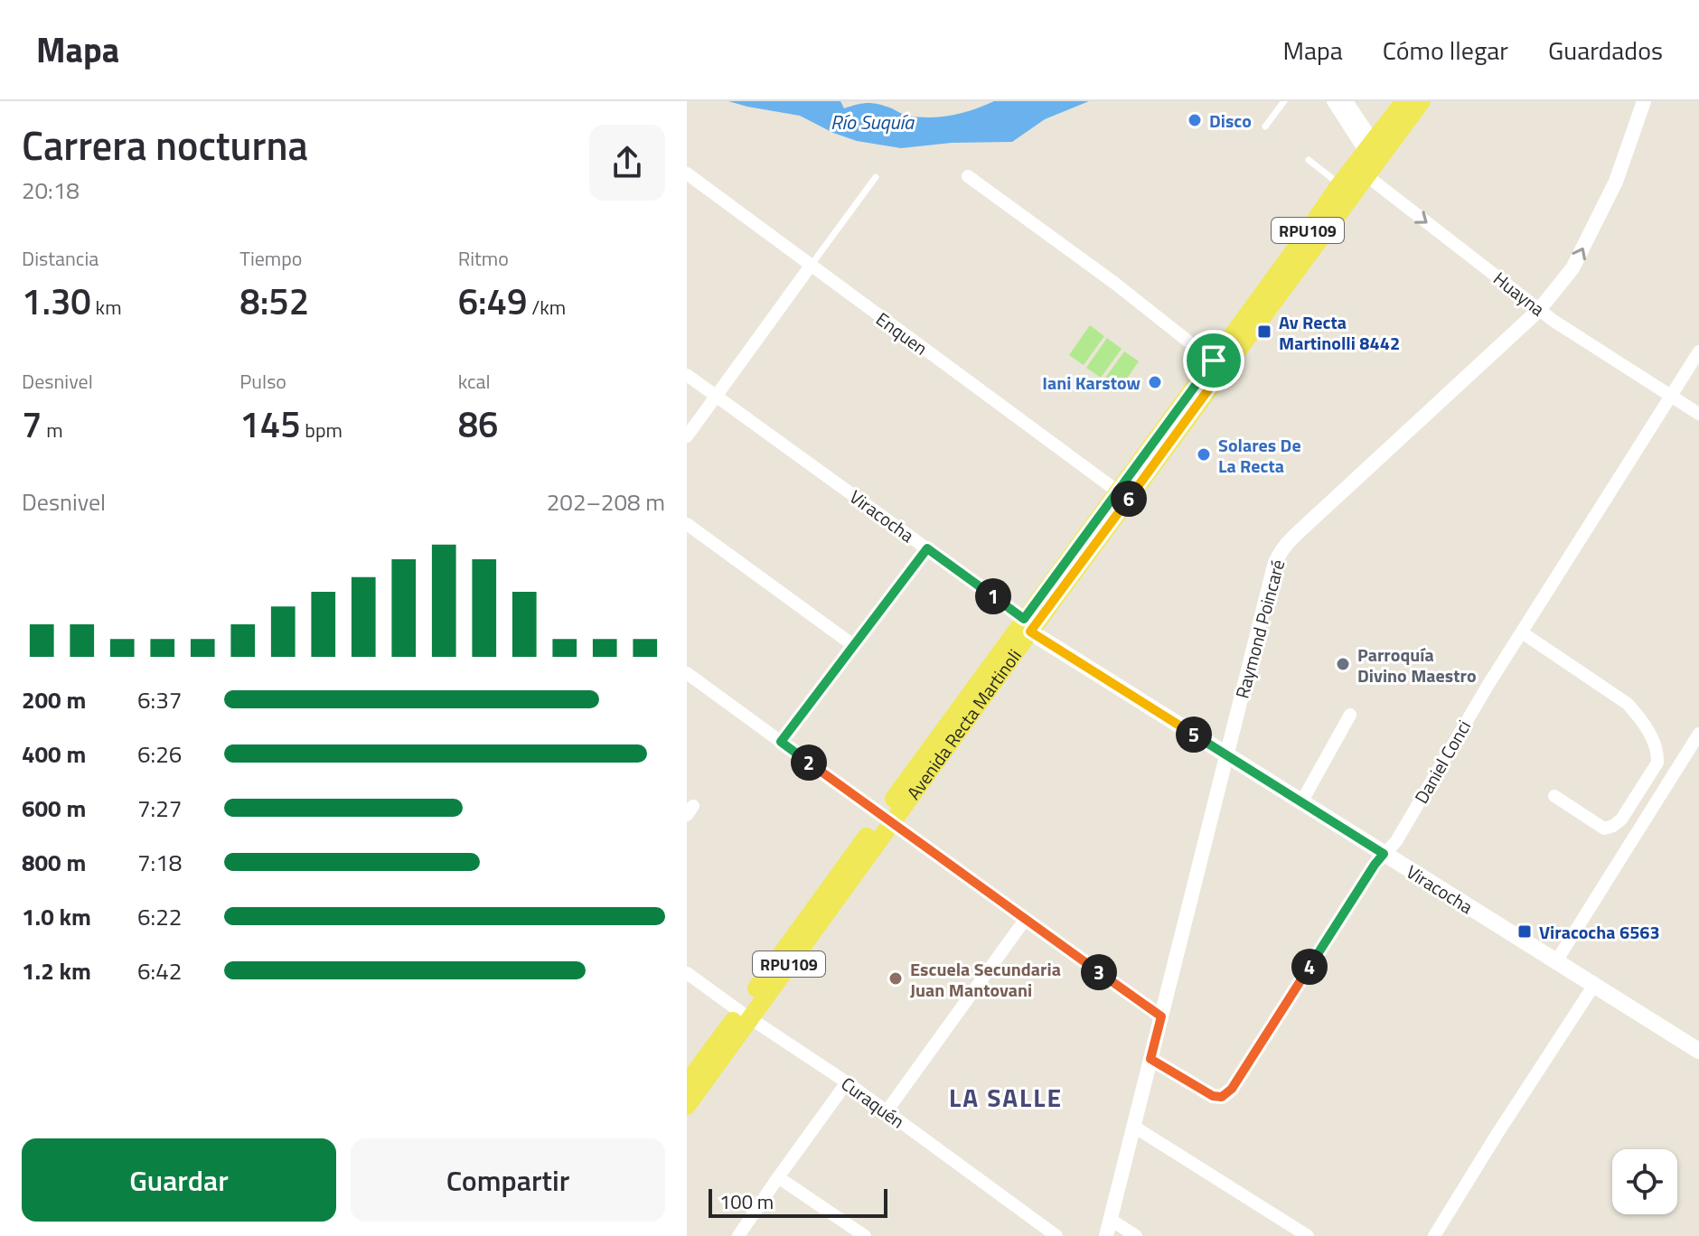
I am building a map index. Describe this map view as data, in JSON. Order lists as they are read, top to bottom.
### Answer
{
  "streets": {
    "main road": ["RPU109", "Viracocha", "Avenida Recta Martinoli"],
    "street": [
      "Huayna",
      "Enquen",
      "Raymond Poincaré",
      "Daniel Conci",
      "Curaquén"
    ]
  },
  "crossings": [
    ["Huayna", "Raymond Poincaré"],
    ["Huayna", "Avenida Recta Martinoli"],
    ["Huayna", "Daniel Conci"],
    ["Enquen", "Avenida Recta Martinoli"],
    ["Viracocha", "Raymond Poincaré"],
    ["Viracocha", "Avenida Recta Martinoli"],
    ["Viracocha", "Daniel Conci"],
    ["Raymond Poincaré", "Daniel Conci"],
    ["Avenida Recta Martinoli", "Curaquén"]
  ],
  "one_way": ["Huayna"],
  "districts": ["LA SALLE"],
  "water": ["Río Suquía"],
  "places": {
    "other": [
      "Disco",
      "Iani Karstow",
      "Solares De La Recta",
      "Parroquía Divino Maestro",
      "Escuela Secundaria Juan Mantovani"
    ],
    "transit": ["Av Recta Martinolli 8442", "Viracocha 6563"]
  },
  "scale_bar": "100 m",
  "page": {
    "header": "Mapa",
    "nav": ["Mapa", "Cómo llegar", "Guardados"],
    "heading": ["Carrera nocturna", "20:18"],
    "stats": [
      ["Distancia", "1.30 km"],
      ["Tiempo", "8:52"],
      ["Ritmo", "6:49 /km"],
      ["Desnivel", "7 m"],
      ["Pulso", "145 bpm"],
      ["kcal", "86"]
    ],
    "chart": ["Desnivel", "202–208 m"],
    "pins": [
      "6",
      "1",
      "5",
      "2",
      "4",
      "3"
    ],
    "list": [
      {
        "name": "200 m",
        "note": "6:37"
      },
      {
        "name": "400 m",
        "note": "6:26"
      },
      {
        "name": "600 m",
        "note": "7:27"
      },
      {
        "name": "800 m",
        "note": "7:18"
      },
      {
        "name": "1.0 km",
        "note": "6:22"
      },
      {
        "name": "1.2 km",
        "note": "6:42"
      }
    ],
    "buttons": ["Guardar", "Compartir"],
    "scale": "100 m"
  }
}
